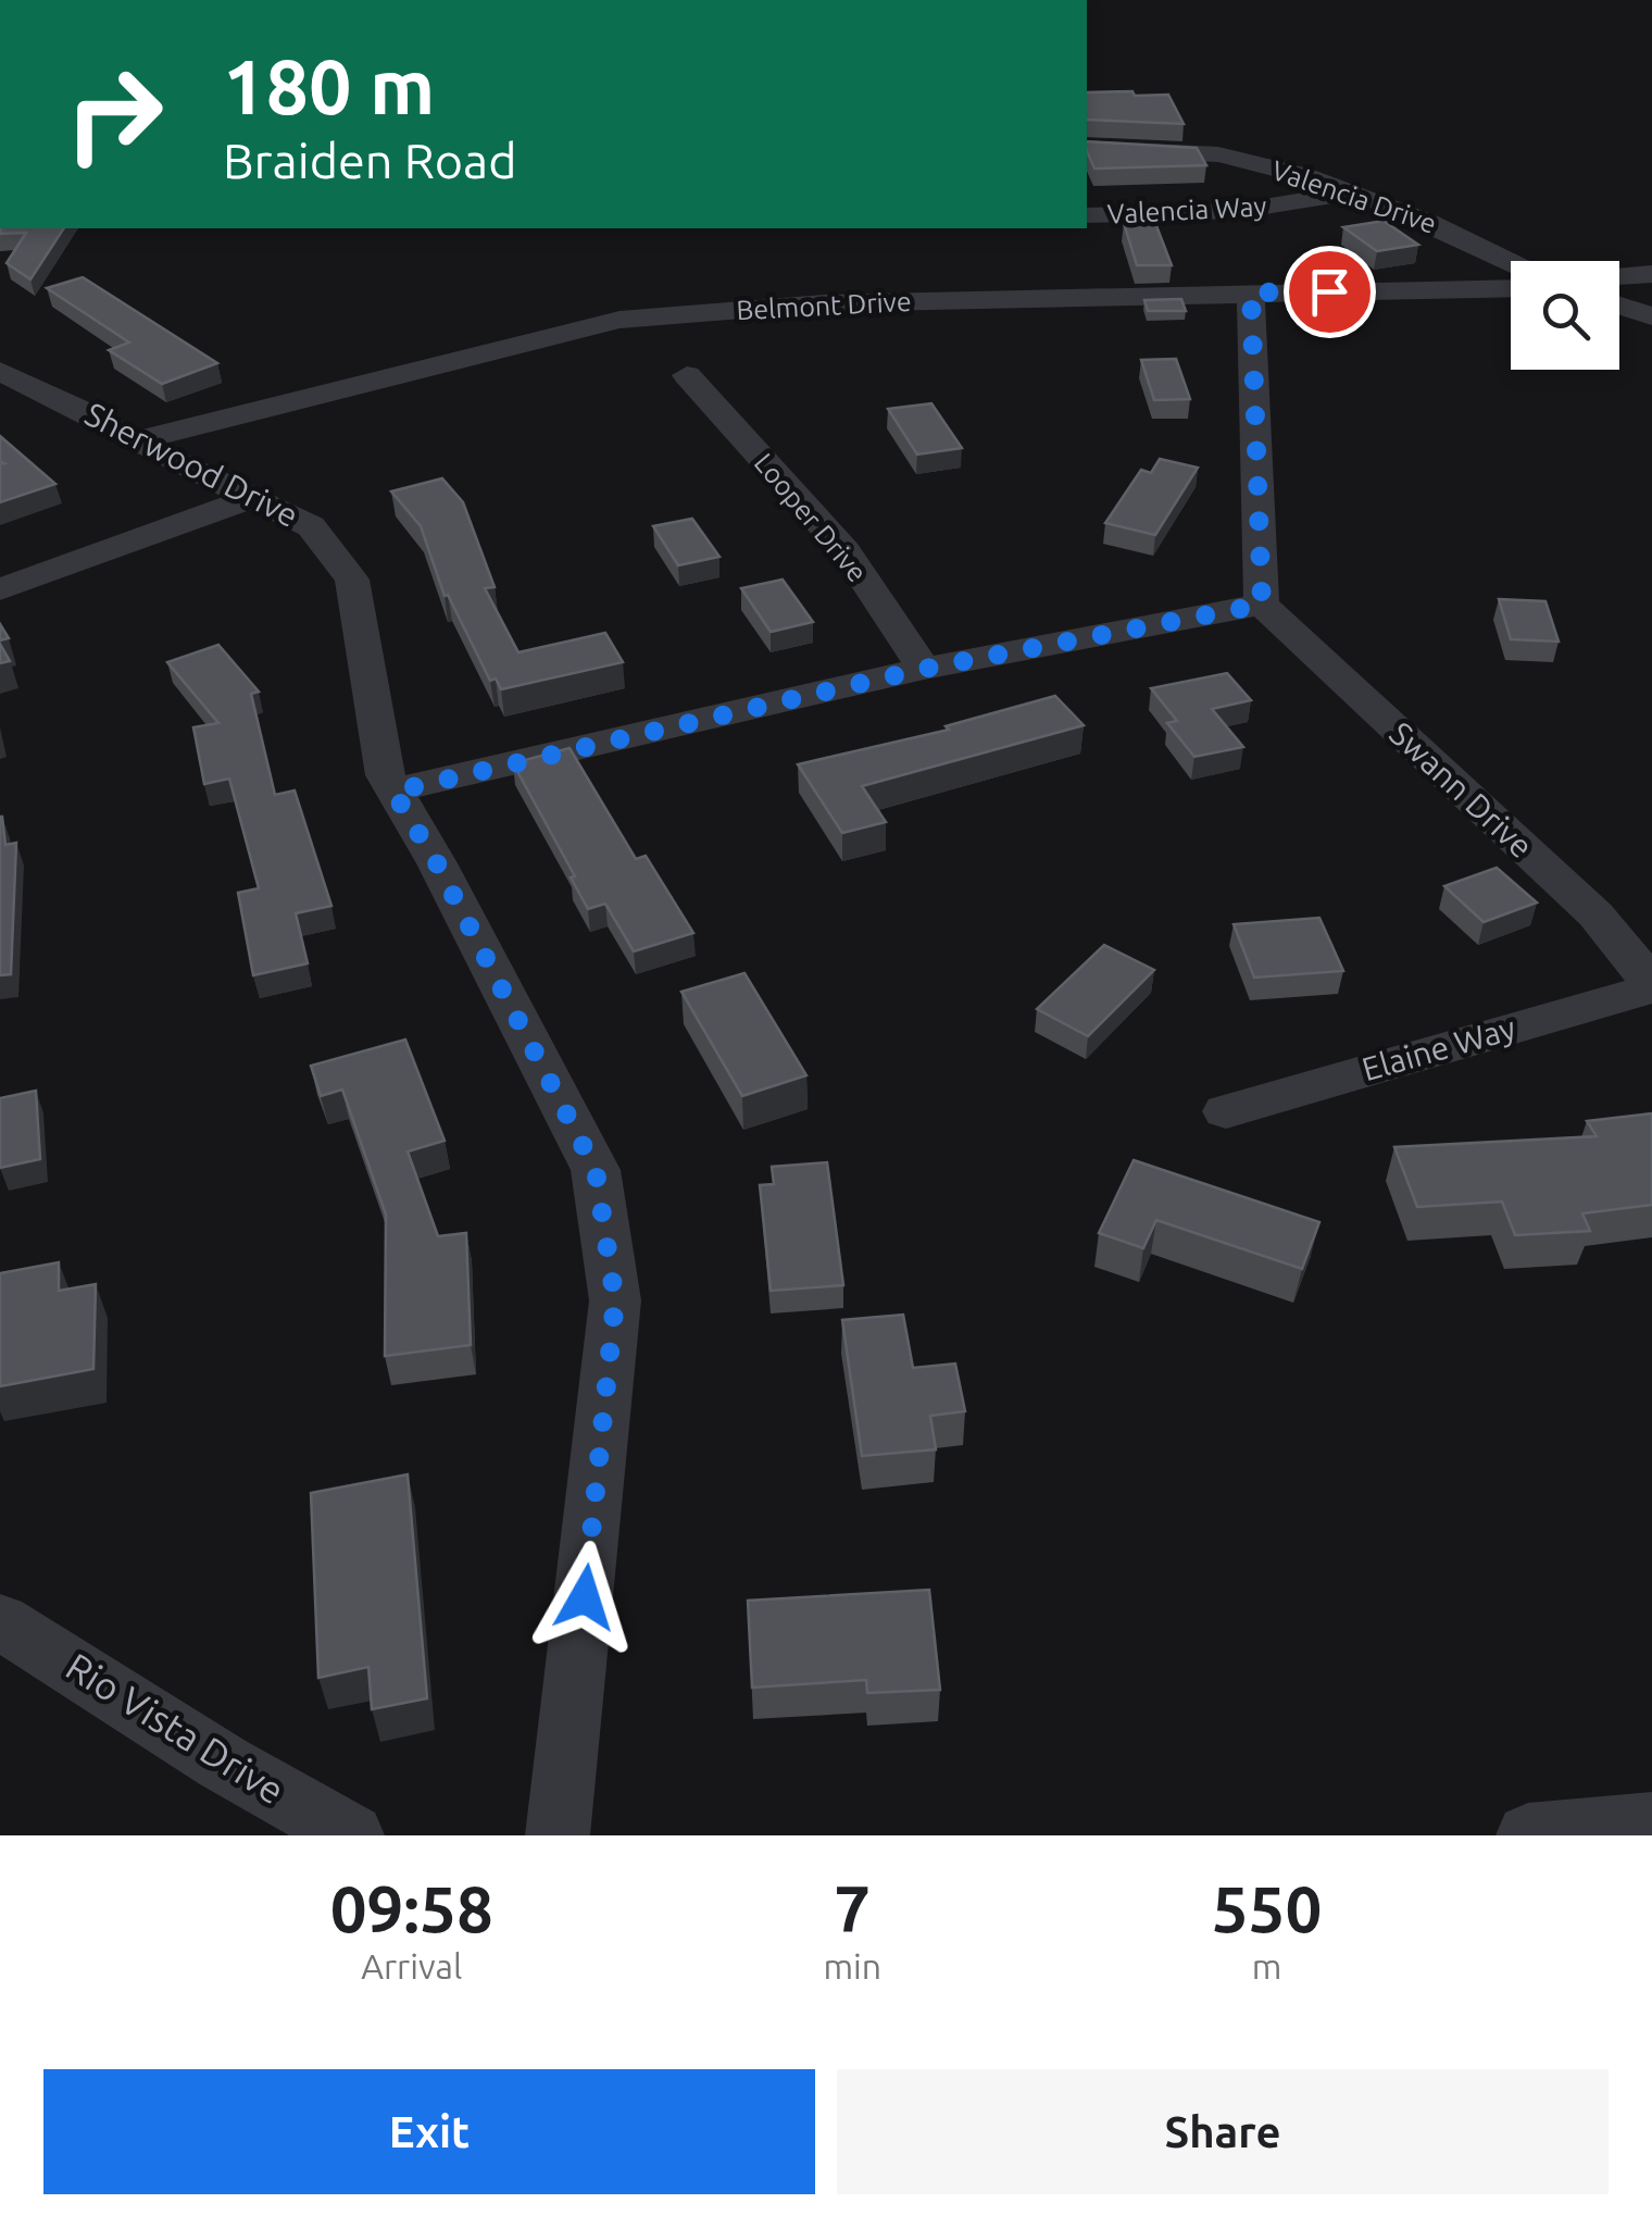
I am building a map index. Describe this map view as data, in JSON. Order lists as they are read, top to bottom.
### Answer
{
  "streets": {
    "street": [
      "Valencia Drive",
      "Valencia Way",
      "Belmont Drive",
      "Sherwood Drive",
      "Looper Drive",
      "Swann Drive",
      "Elaine Way",
      "Rio Vista Drive"
    ]
  },
  "crossings": [
    ["Valencia Drive", "Valencia Way"],
    ["Belmont Drive", "Sherwood Drive"],
    ["Swann Drive", "Elaine Way"]
  ],
  "page": {
    "turn": ["180 m", "Braiden Road"],
    "eta": [
      "09:58",
      "Arrival",
      "7",
      "min",
      "550",
      "m"
    ],
    "buttons": ["Exit", "Share"]
  }
}
